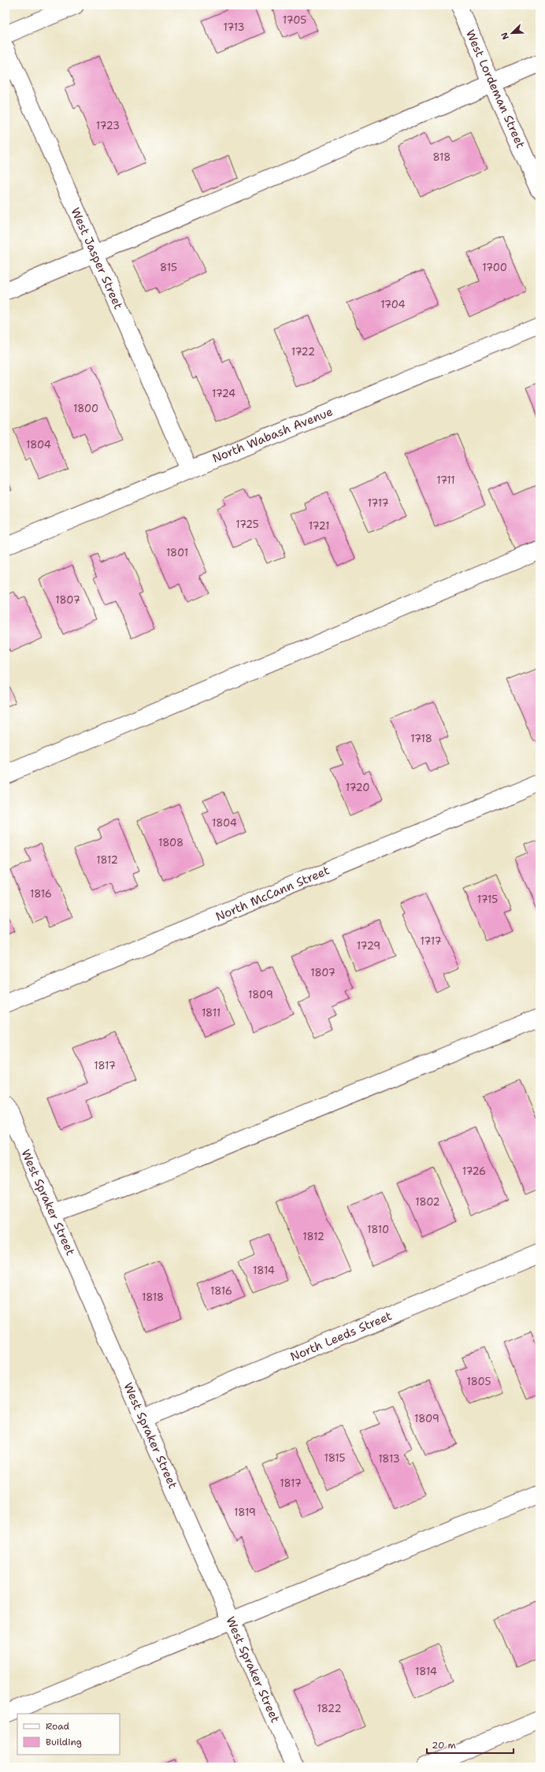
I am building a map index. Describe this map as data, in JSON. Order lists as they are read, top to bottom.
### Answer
{
  "streets": {
    "street": [
      "West Lordeman Street",
      "West Jasper Street",
      "North Wabash Avenue",
      "North McCann Street",
      "West Spraker Street",
      "North Leeds Street"
    ]
  },
  "crossings": [
    ["West Jasper Street", "North Wabash Avenue"],
    ["West Spraker Street", "North Leeds Street"]
  ],
  "house_numbers": [
    "1705",
    "1713",
    "1723",
    "818",
    "815",
    "1700",
    "1704",
    "1722",
    "1724",
    "1800",
    "1804",
    "1711",
    "1717",
    "1725",
    "1721",
    "1801",
    "1807",
    "1718",
    "1720",
    "1804",
    "1808",
    "1812",
    "1816",
    "1715",
    "1717",
    "1729",
    "1807",
    "1809",
    "1811",
    "1817",
    "1726",
    "1802",
    "1810",
    "1812",
    "1814",
    "1816",
    "1818",
    "1805",
    "1809",
    "1815",
    "1813",
    "1817",
    "1819",
    "1814",
    "1822"
  ],
  "legend": ["Road", "Building"],
  "scale_bar": "20 m",
  "north": "bottom left"
}
